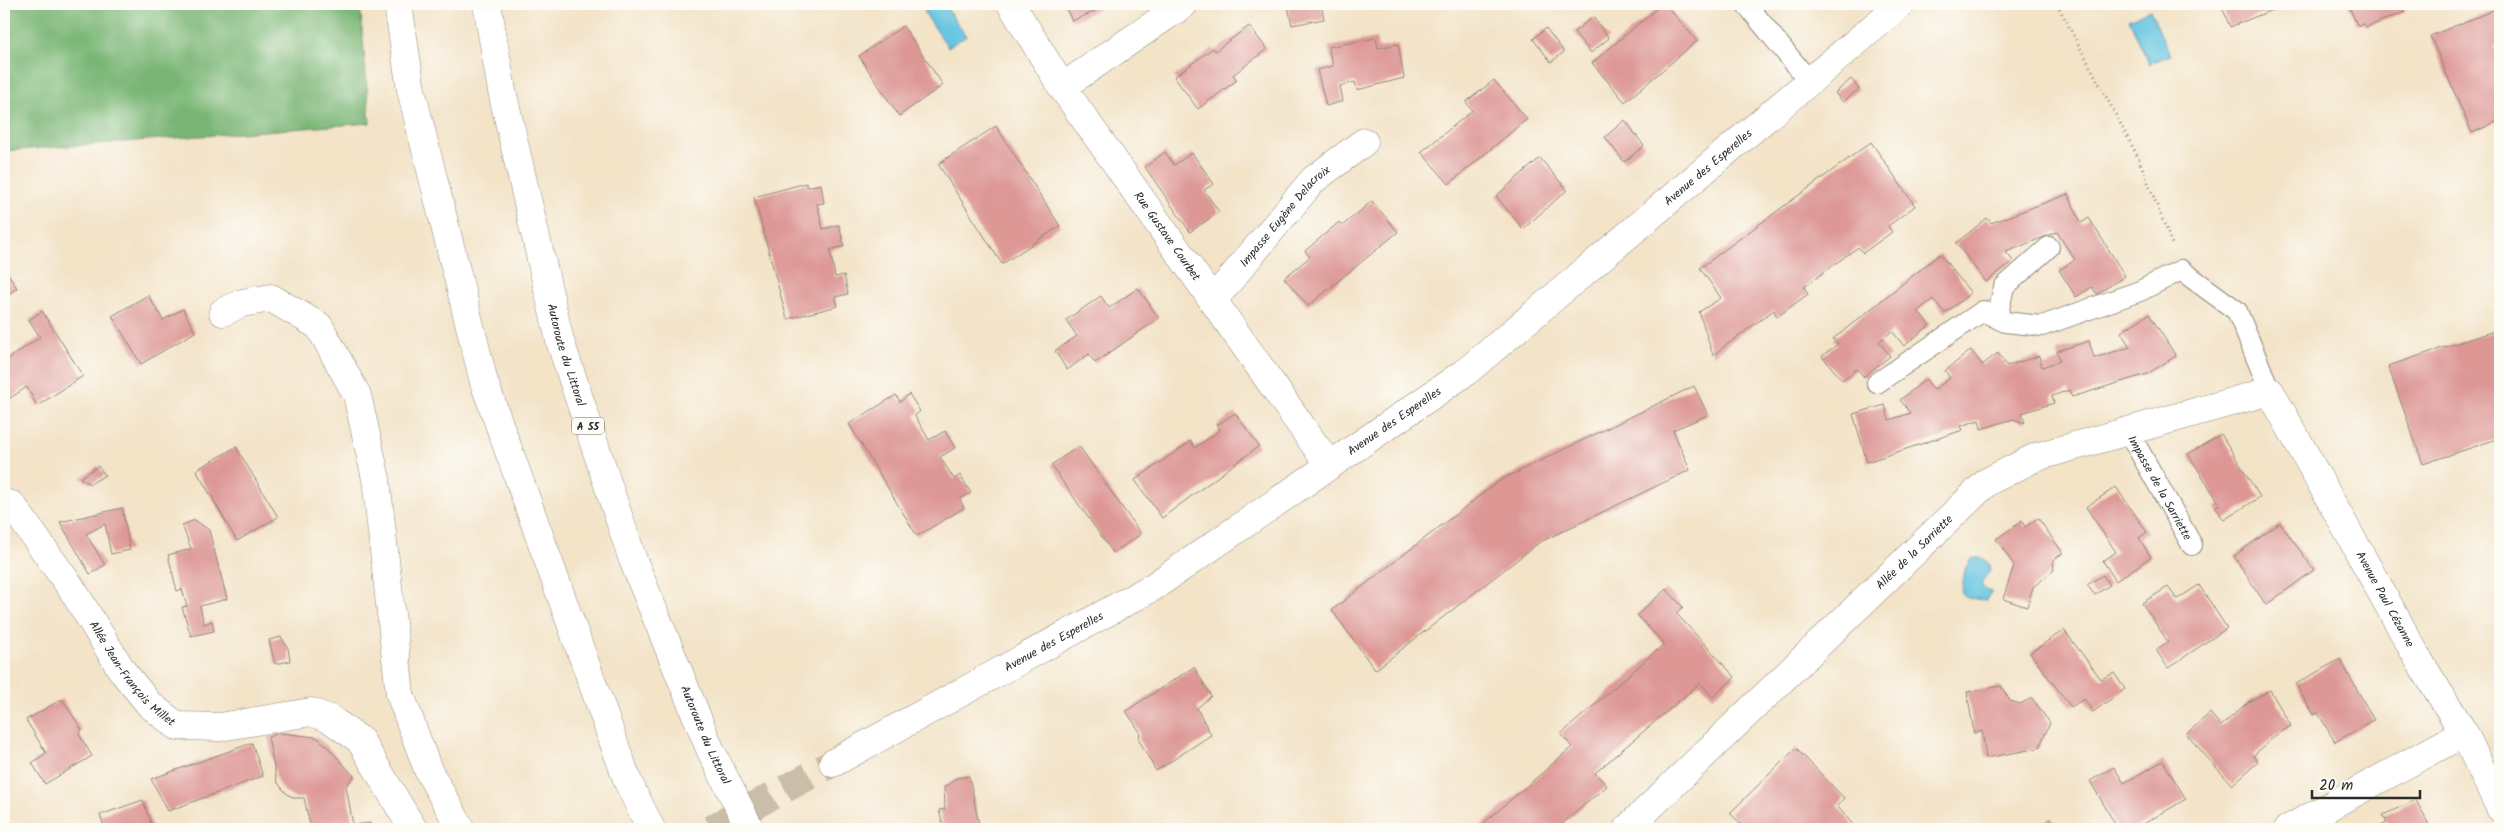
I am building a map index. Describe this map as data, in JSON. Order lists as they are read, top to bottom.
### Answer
{
  "streets": {
    "main road": [
      "Avenue des Esperelles",
      "Impasse Eugène Delacroix",
      "Rue Gustave Courbet",
      "Autoroute du Littoral",
      "A 55",
      "Allée de la Sarriette",
      "Avenue Paul Cézanne",
      "Allée Jean-François Millet"
    ],
    "lane": ["Impasse de la Sarriette"]
  },
  "crossings": [
    ["Avenue des Esperelles", "Rue Gustave Courbet"],
    ["Impasse Eugène Delacroix", "Rue Gustave Courbet"],
    ["Impasse de la Sarriette", "Allée de la Sarriette"],
    ["Allée de la Sarriette", "Avenue Paul Cézanne"]
  ],
  "scale_bar": "20 m"
}
